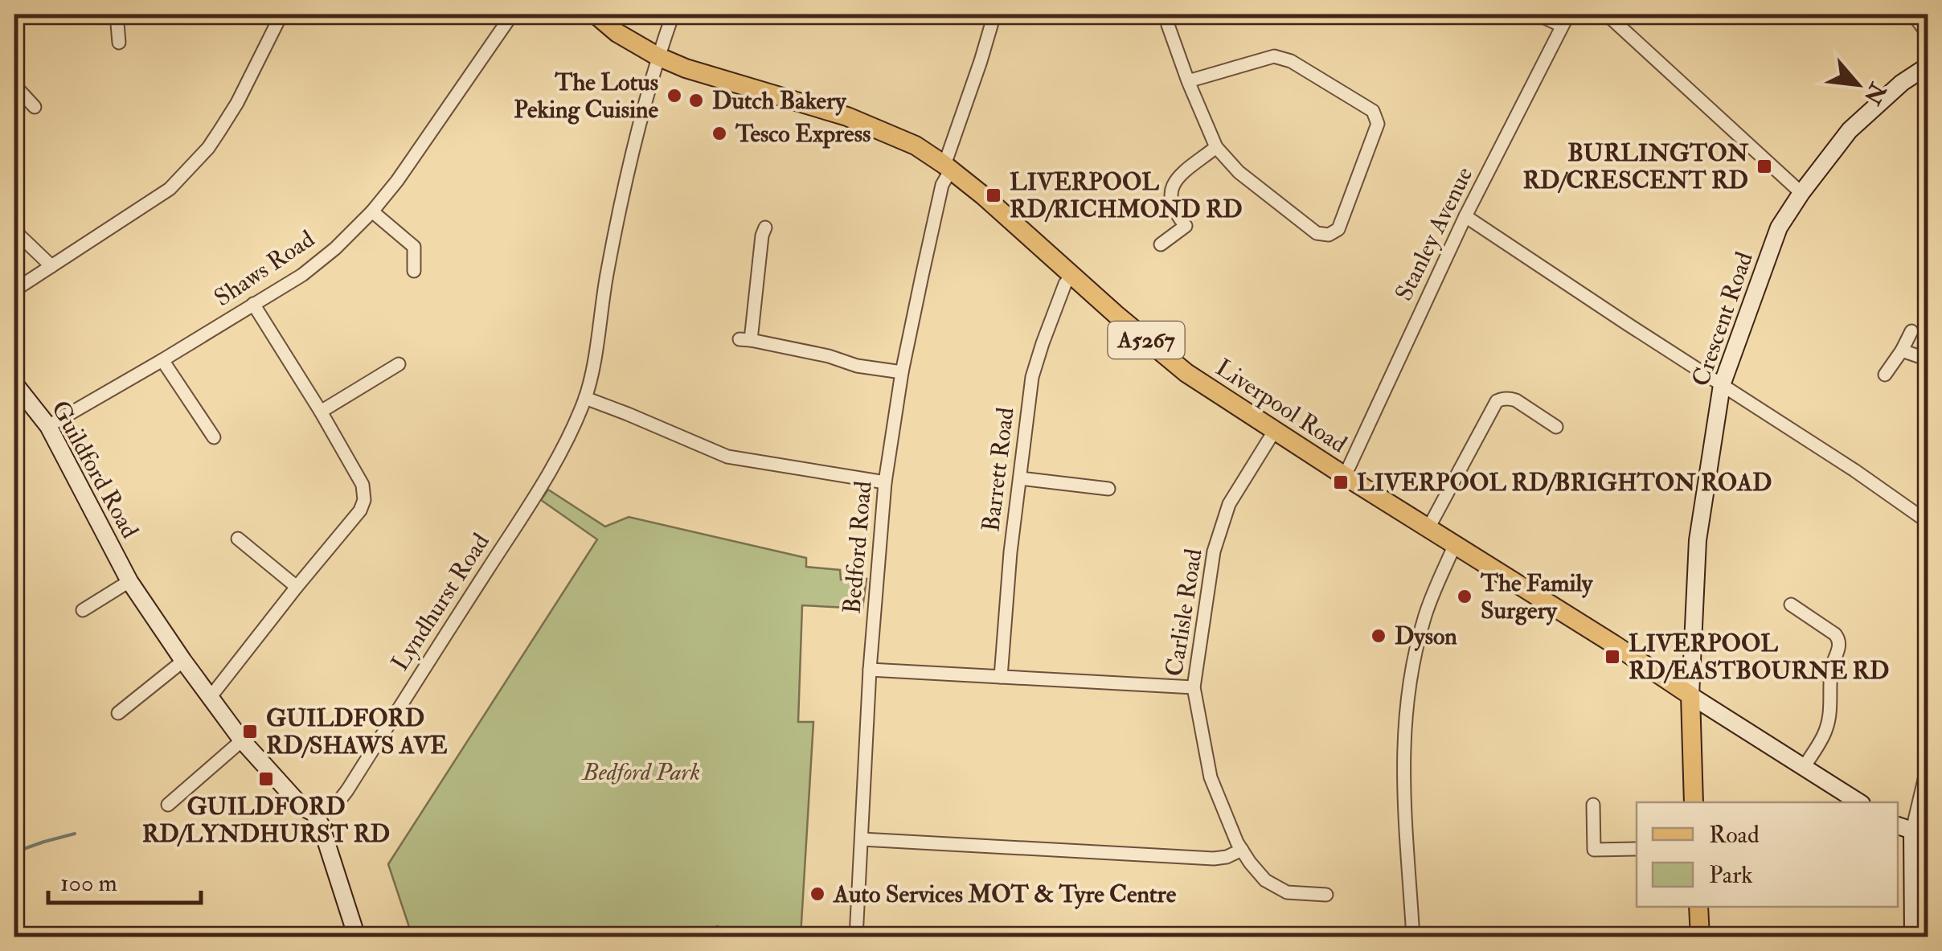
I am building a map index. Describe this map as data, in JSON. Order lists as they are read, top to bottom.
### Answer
{
  "streets": {
    "main road": ["A5267", "Liverpool Road"],
    "street": [
      "Stanley Avenue",
      "Shaws Road",
      "Crescent Road",
      "Guildford Road",
      "Barrett Road",
      "Bedford Road",
      "Lyndhurst Road",
      "Carlisle Road"
    ]
  },
  "crossings": [
    ["Stanley Avenue", "Liverpool Road"],
    ["Shaws Road", "Guildford Road"],
    ["Crescent Road", "Liverpool Road"],
    ["Liverpool Road", "Barrett Road"],
    ["Liverpool Road", "Bedford Road"],
    ["Liverpool Road", "Lyndhurst Road"],
    ["Liverpool Road", "Carlisle Road"],
    ["Guildford Road", "Lyndhurst Road"]
  ],
  "parks": ["Bedford Park"],
  "places": {
    "other": [
      "The Lotus Peking Cuisine",
      "Dutch Bakery",
      "Tesco Express",
      "The Family Surgery",
      "Dyson",
      "Auto Services MOT & Tyre Centre"
    ],
    "transit": [
      "BURLINGTON RD/CRESCENT RD",
      "LIVERPOOL RD/RICHMOND RD",
      "LIVERPOOL RD/BRIGHTON ROAD",
      "LIVERPOOL RD/EASTBOURNE RD",
      "GUILDFORD RD/SHAWS AVE",
      "GUILDFORD RD/LYNDHURST RD"
    ]
  },
  "legend": ["Road", "Park"],
  "scale_bar": "100 m",
  "north": "bottom right"
}
